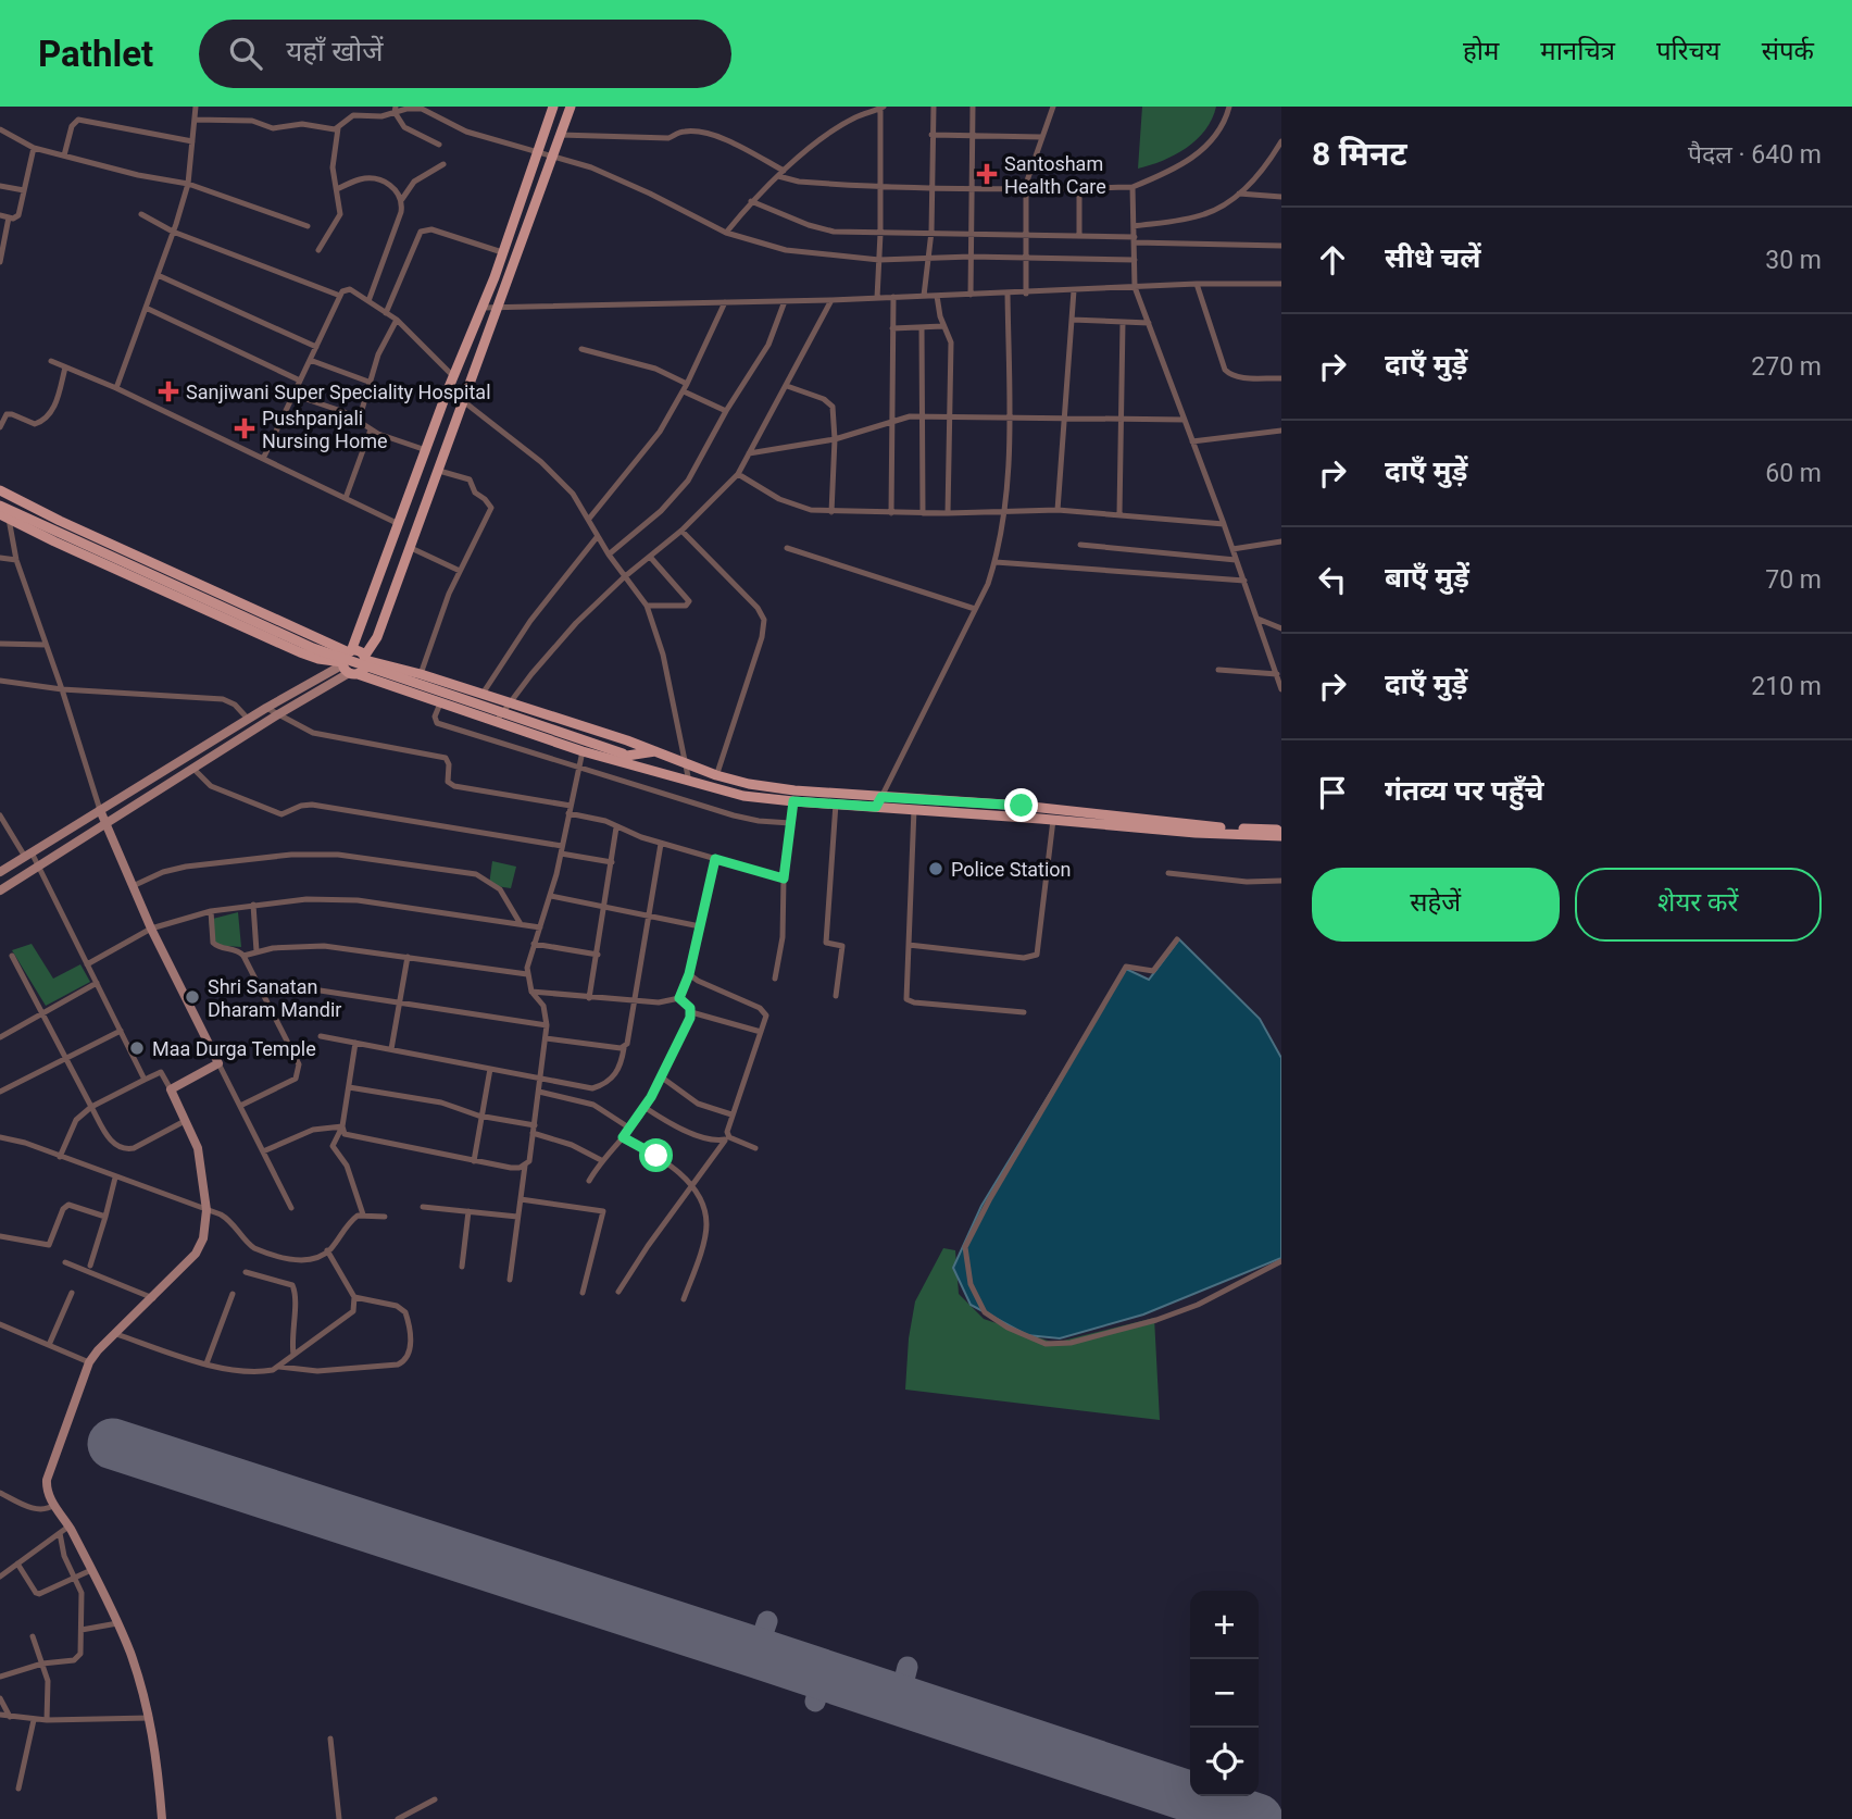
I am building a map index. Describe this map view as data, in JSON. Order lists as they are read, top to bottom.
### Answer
{
  "places": {
    "health": ["Santosham Health Care", "Sanjiwani Super Speciality Hospital", "Pushpanjali Nursing Home"],
    "other": ["Police Station", "Shri Sanatan Dharam Mandir", "Maa Durga Temple"]
  },
  "page": {
    "header": "Pathlet",
    "search": "यहाँ खोजें",
    "nav": [
      "होम",
      "मानचित्र",
      "परिचय",
      "संपर्क"
    ],
    "heading": ["8 मिनट", "पैदल · 640 m"],
    "list": [
      ["सीधे चलें", "30 m"],
      ["दाएँ मुड़ें", "270 m"],
      ["दाएँ मुड़ें", "60 m"],
      ["बाएँ मुड़ें", "70 m"],
      ["दाएँ मुड़ें", "210 m"],
      "गंतव्य पर पहुँचे"
    ],
    "buttons": ["सहेजें", "शेयर करें"],
    "map_buttons": ["+", "−"]
  }
}
